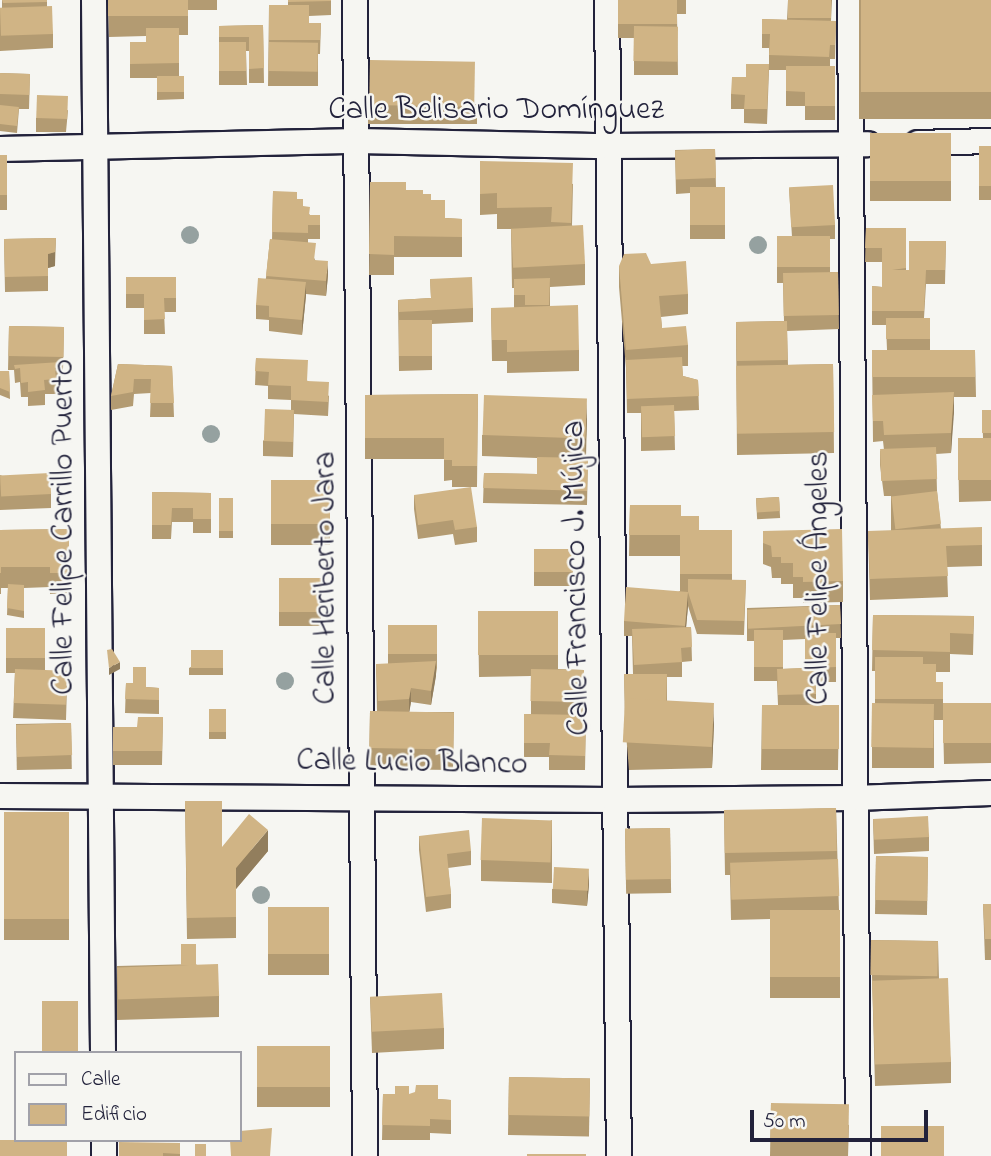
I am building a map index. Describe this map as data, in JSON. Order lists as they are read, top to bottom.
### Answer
{
  "streets": {
    "street": [
      "Calle Belisario Domínguez",
      "Calle Felipe Carrillo Puerto",
      "Calle Heriberto Jara",
      "Calle Francisco J. Mújica",
      "Calle Felipe Ángeles",
      "Calle Lucio Blanco"
    ]
  },
  "crossings": [
    ["Calle Belisario Domínguez", "Calle Felipe Carrillo Puerto"],
    ["Calle Belisario Domínguez", "Calle Heriberto Jara"],
    ["Calle Belisario Domínguez", "Calle Francisco J. Mújica"],
    ["Calle Belisario Domínguez", "Calle Felipe Ángeles"],
    ["Calle Felipe Carrillo Puerto", "Calle Lucio Blanco"],
    ["Calle Heriberto Jara", "Calle Lucio Blanco"],
    ["Calle Francisco J. Mújica", "Calle Lucio Blanco"],
    ["Calle Felipe Ángeles", "Calle Lucio Blanco"]
  ],
  "legend": ["Calle", "Edificio"],
  "scale_bar": "50 m"
}
